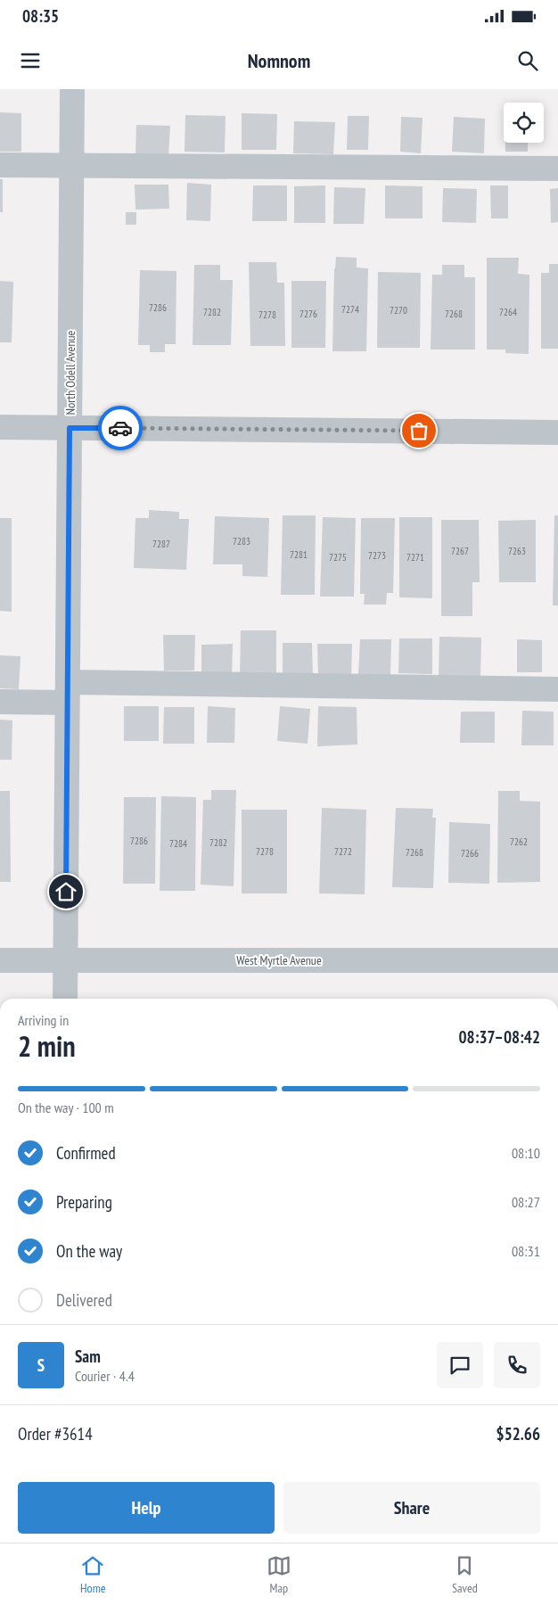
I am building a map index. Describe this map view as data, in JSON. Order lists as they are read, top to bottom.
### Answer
{
  "streets": {
    "street": ["North Odell Avenue", "West Myrtle Avenue"]
  },
  "crossings": [
    ["North Odell Avenue", "West Myrtle Avenue"]
  ],
  "house_numbers": [
    "7286",
    "7274",
    "7270",
    "7282",
    "7264",
    "7276",
    "7268",
    "7278",
    "7283",
    "7287",
    "7267",
    "7263",
    "7281",
    "7273",
    "7275",
    "7271",
    "7286",
    "7262",
    "7282",
    "7284",
    "7278",
    "7272",
    "7268",
    "7266"
  ],
  "page": {
    "status": "08:35",
    "header": "Nomnom",
    "heading": ["2 min", "Arriving in", "08:37–08:42"],
    "panel": [
      "Sam",
      "Courier · 4.4",
      "Order #3614",
      "$52.66"
    ],
    "bar": "On the way · 100 m",
    "list": [
      ["Confirmed", "08:10"],
      ["Preparing", "08:27"],
      ["On the way", "08:31"],
      "Delivered"
    ],
    "round": "S",
    "buttons": ["Help", "Share"],
    "tabs": ["Home", "Map", "Saved"]
  }
}
